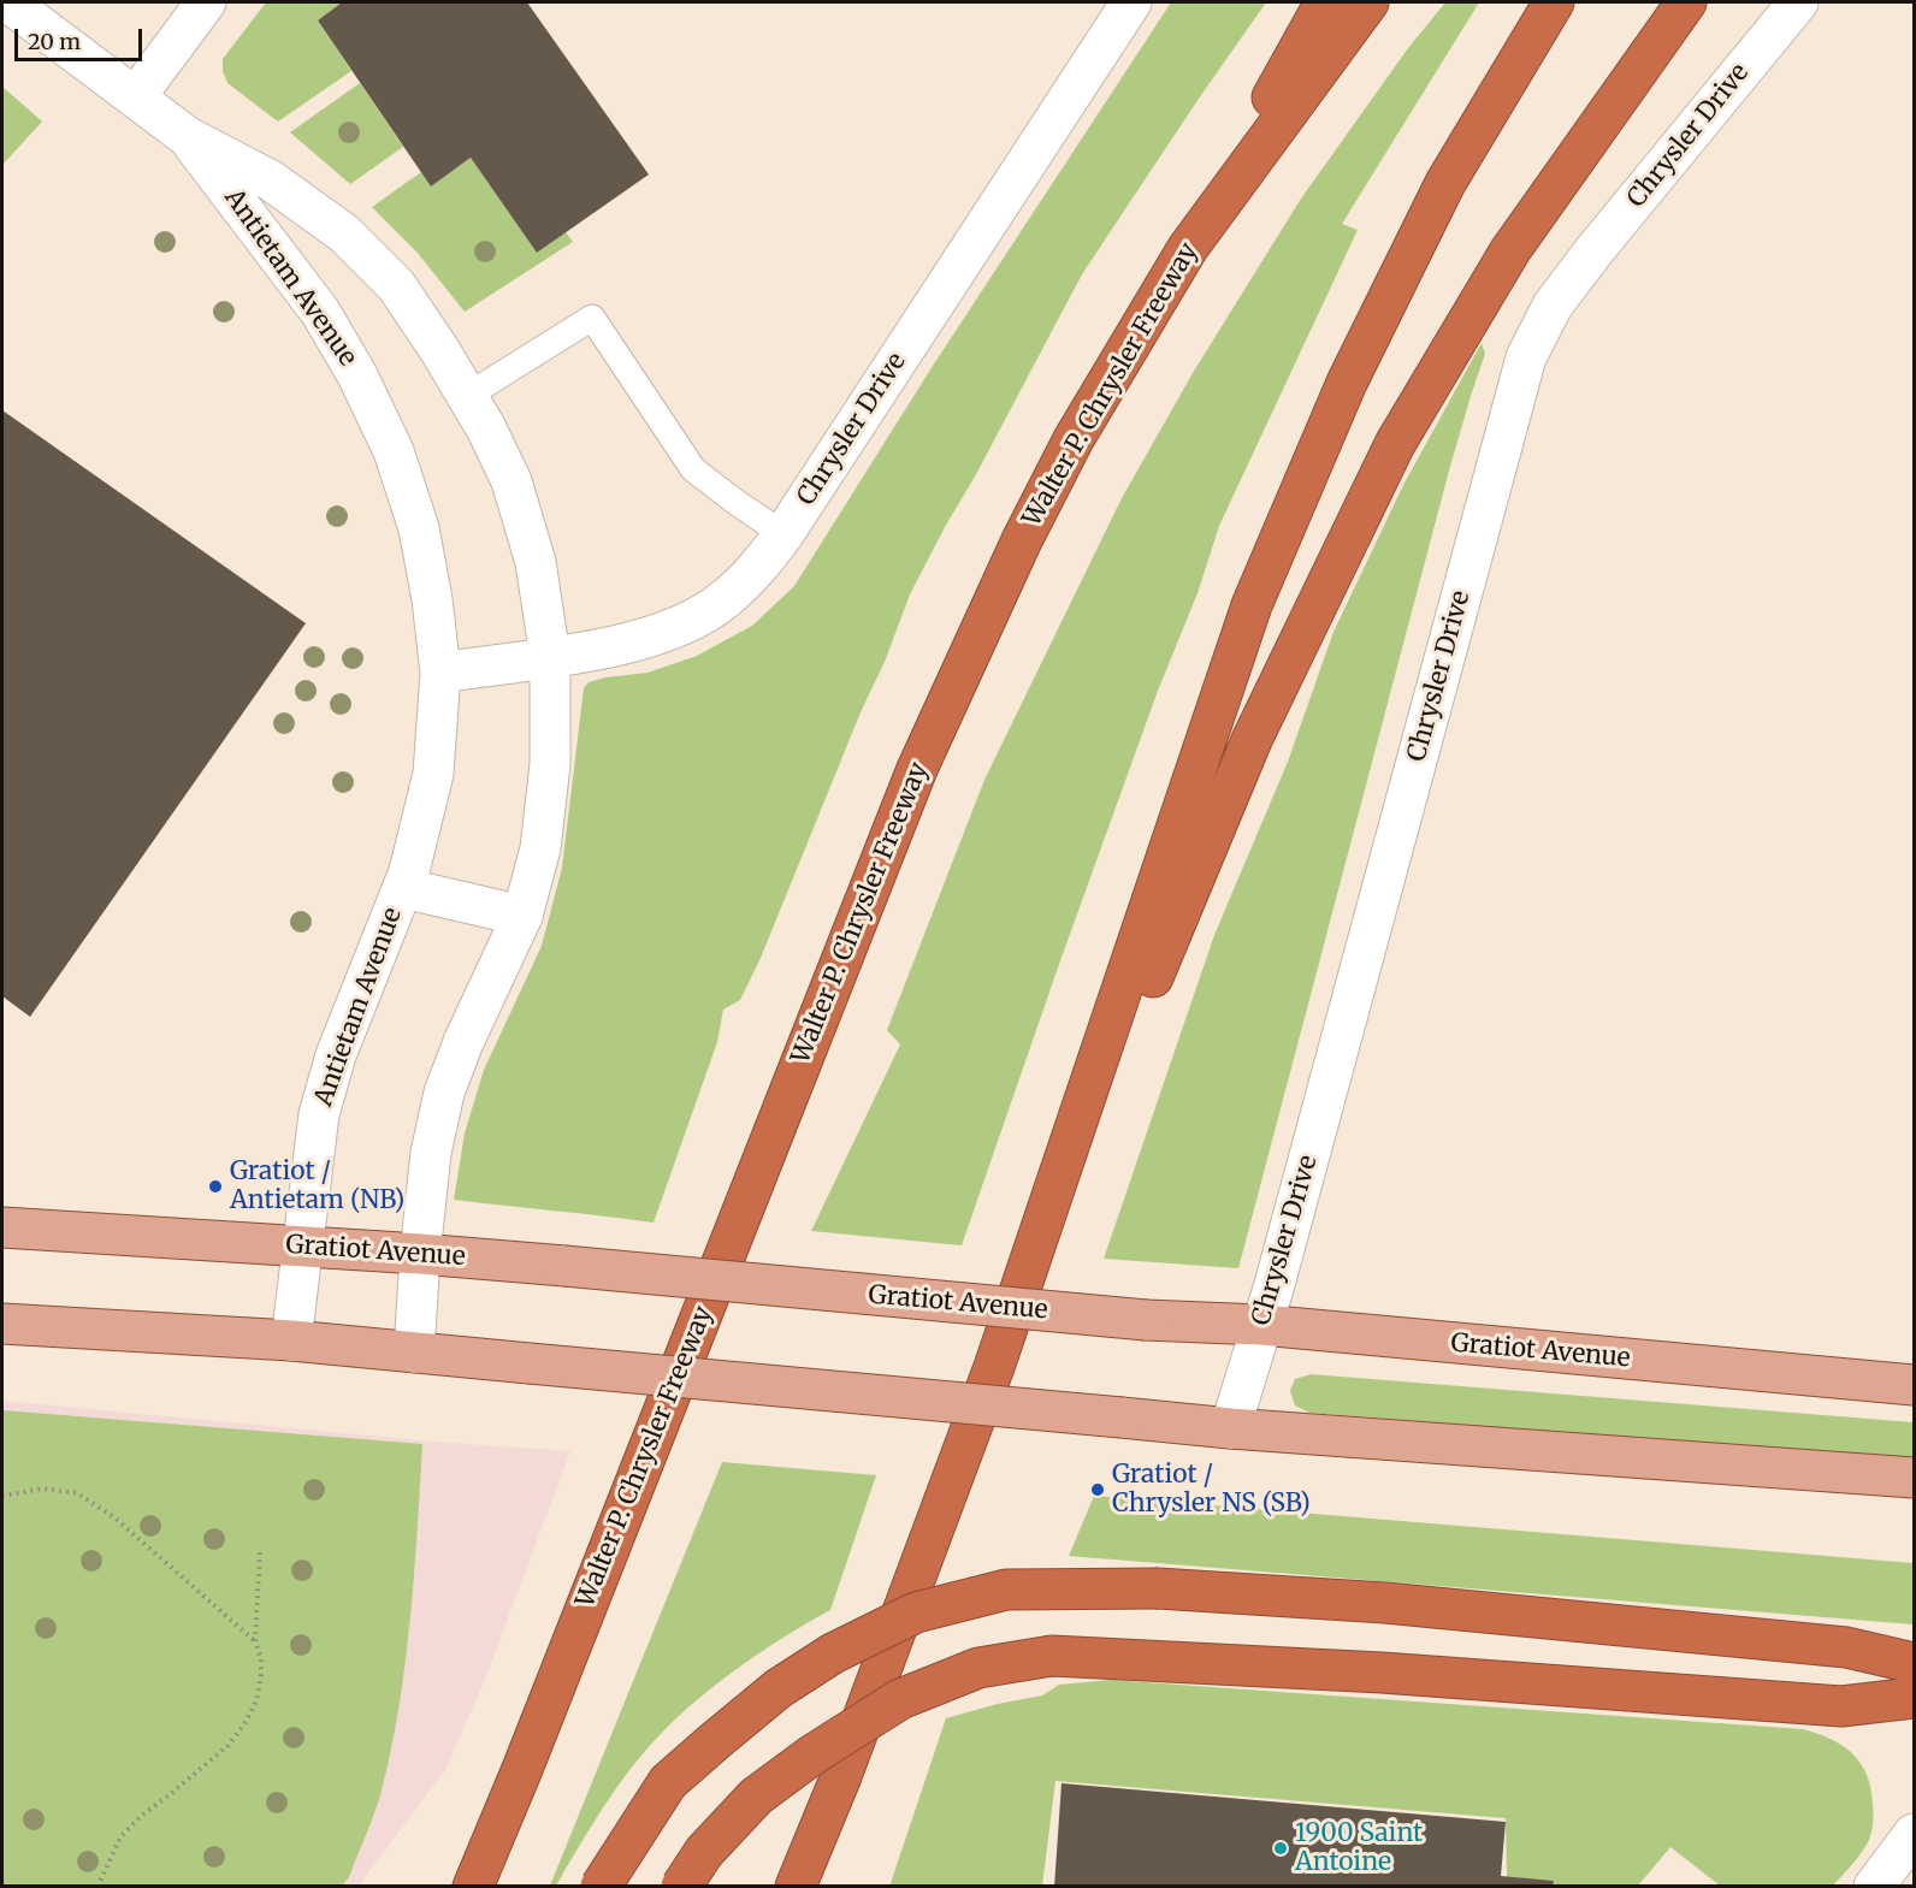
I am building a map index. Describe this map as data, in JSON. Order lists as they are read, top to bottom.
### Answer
{
  "streets": {
    "highway": ["Walter P. Chrysler Freeway"],
    "main road": ["Gratiot Avenue"],
    "street": ["Chrysler Drive", "Antietam Avenue"]
  },
  "crossings": [
    ["Chrysler Drive", "Antietam Avenue"],
    ["Chrysler Drive", "Gratiot Avenue"],
    ["Antietam Avenue", "Gratiot Avenue"]
  ],
  "places": ["Gratiot / Antietam (NB)", "Gratiot / Chrysler NS (SB)", "1900 Saint Antoine"],
  "scale_bar": "20 m"
}
